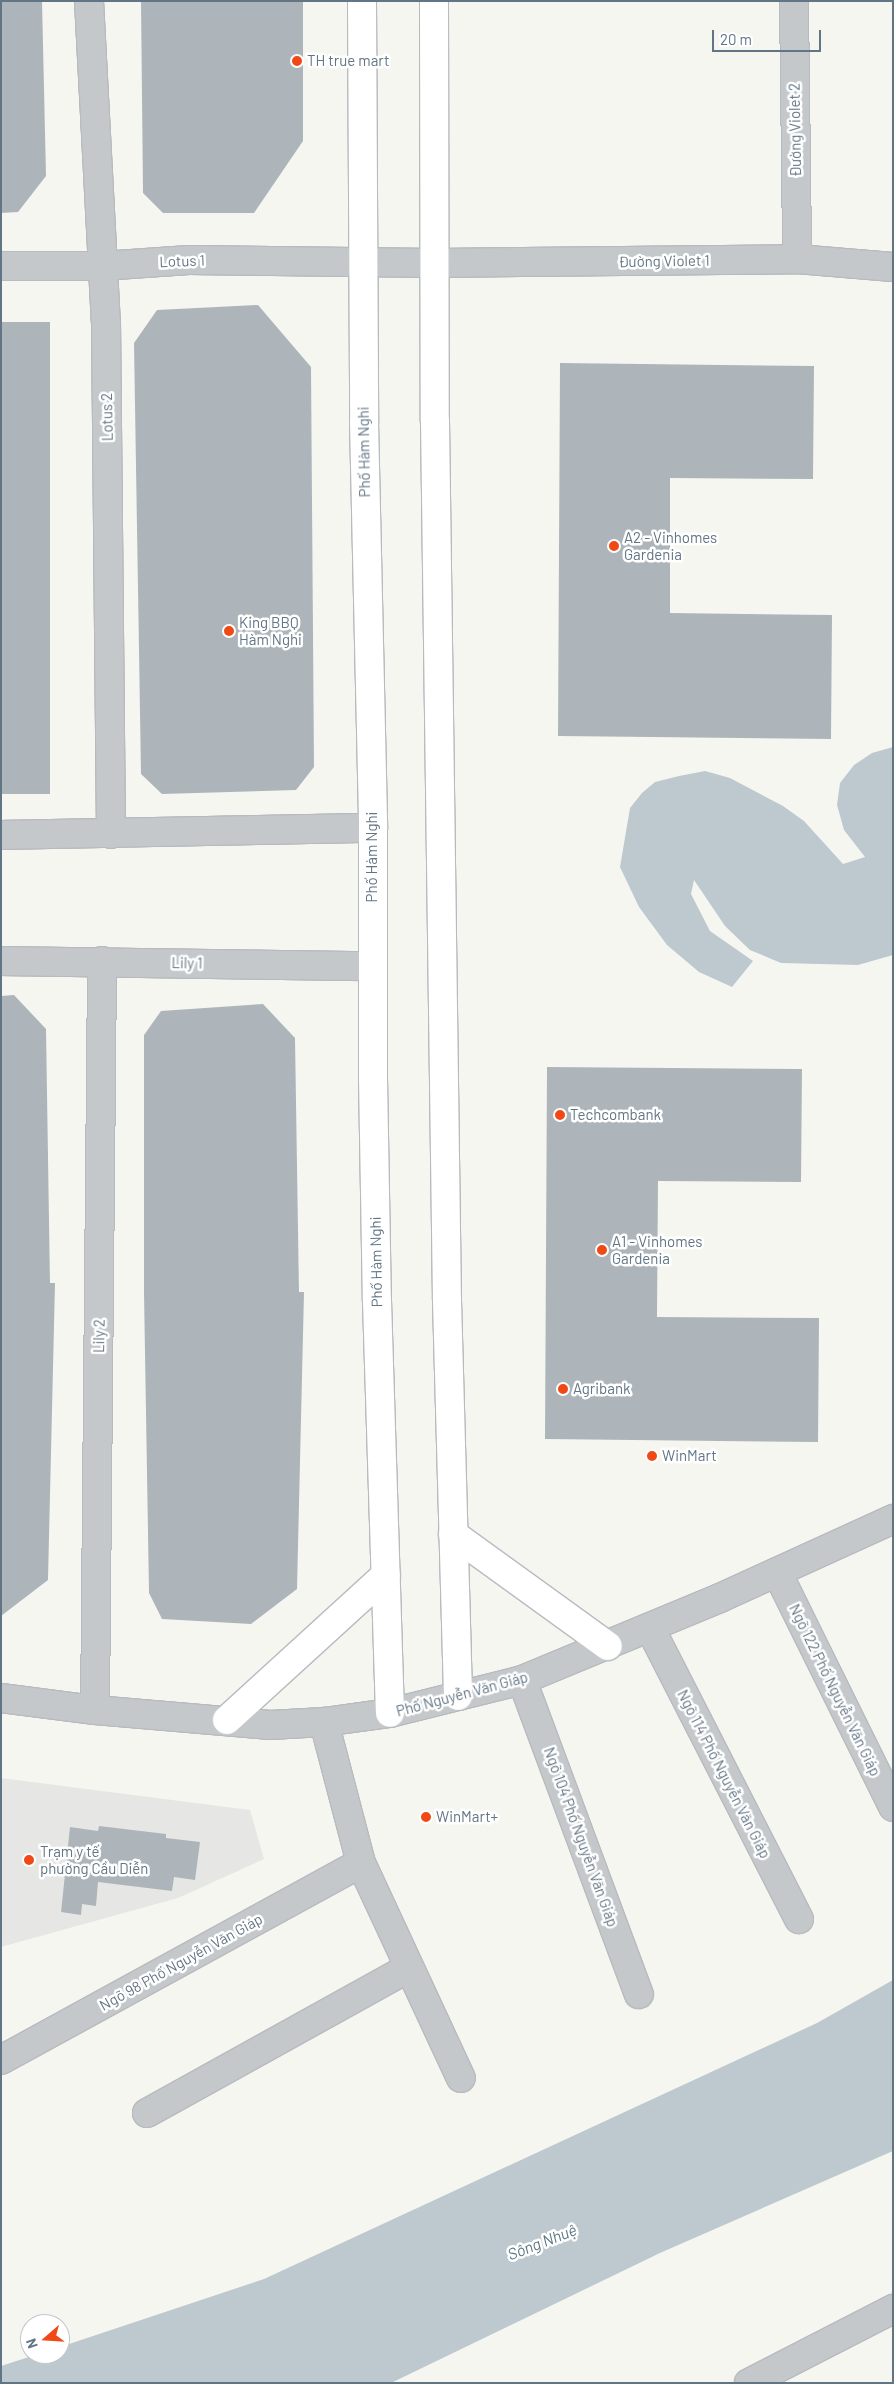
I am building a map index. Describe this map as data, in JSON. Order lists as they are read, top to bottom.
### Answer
{
  "streets": {
    "main road": ["Phố Hàm Nghi"],
    "street": [
      "Đường Violet 2",
      "Lotus 1",
      "Đường Violet 1",
      "Lotus 2",
      "Lily 1",
      "Lily 2",
      "Ngõ 122 Phố Nguyễn Văn Giáp",
      "Phố Nguyễn Văn Giáp",
      "Ngõ 114 Phố Nguyễn Văn Giáp",
      "Ngõ 104 Phố Nguyễn Văn Giáp",
      "Ngõ 98 Phố Nguyễn Văn Giáp"
    ]
  },
  "crossings": [
    ["Đường Violet 2", "Đường Violet 1"],
    ["Lotus 1", "Đường Violet 1"],
    ["Lotus 1", "Lotus 2"],
    ["Lotus 1", "Phố Hàm Nghi"],
    ["Đường Violet 1", "Phố Hàm Nghi"],
    ["Phố Hàm Nghi", "Lily 1"],
    ["Phố Hàm Nghi", "Phố Nguyễn Văn Giáp"],
    ["Lily 1", "Lily 2"],
    ["Lily 2", "Phố Nguyễn Văn Giáp"],
    ["Ngõ 122 Phố Nguyễn Văn Giáp", "Phố Nguyễn Văn Giáp"],
    ["Phố Nguyễn Văn Giáp", "Ngõ 114 Phố Nguyễn Văn Giáp"],
    ["Phố Nguyễn Văn Giáp", "Ngõ 104 Phố Nguyễn Văn Giáp"]
  ],
  "water": ["Sông Nhuệ"],
  "places": [
    "TH true mart",
    "A2 - Vinhomes Gardenia",
    "King BBQ Hàm Nghi",
    "Techcombank",
    "A1 - Vinhomes Gardenia",
    "Agribank",
    "WinMart",
    "WinMart+",
    "Trạm y tế phường Cầu Diễn"
  ],
  "scale_bar": "20 m",
  "north": "left"
}
